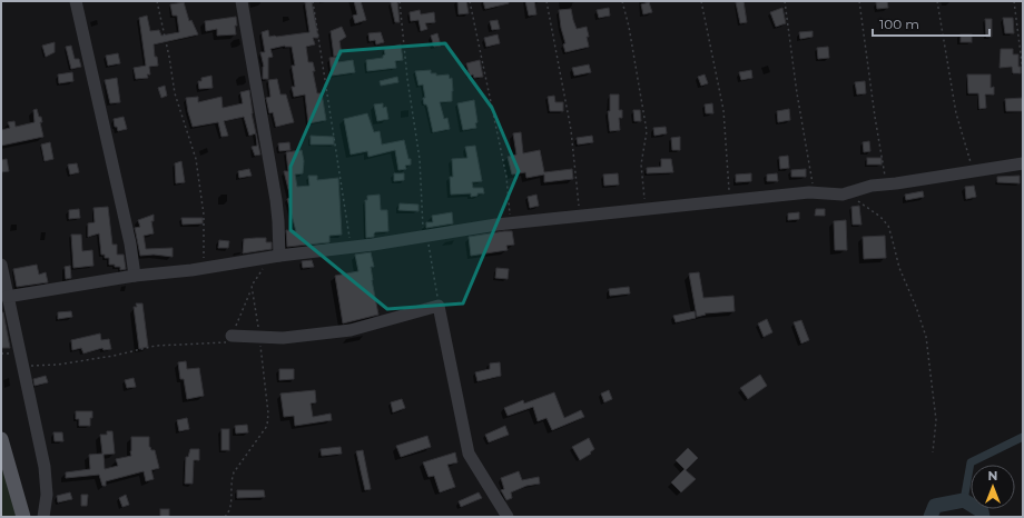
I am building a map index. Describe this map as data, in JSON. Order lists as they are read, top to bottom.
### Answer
{
  "scale_bar": "100 m",
  "north": "top"
}
